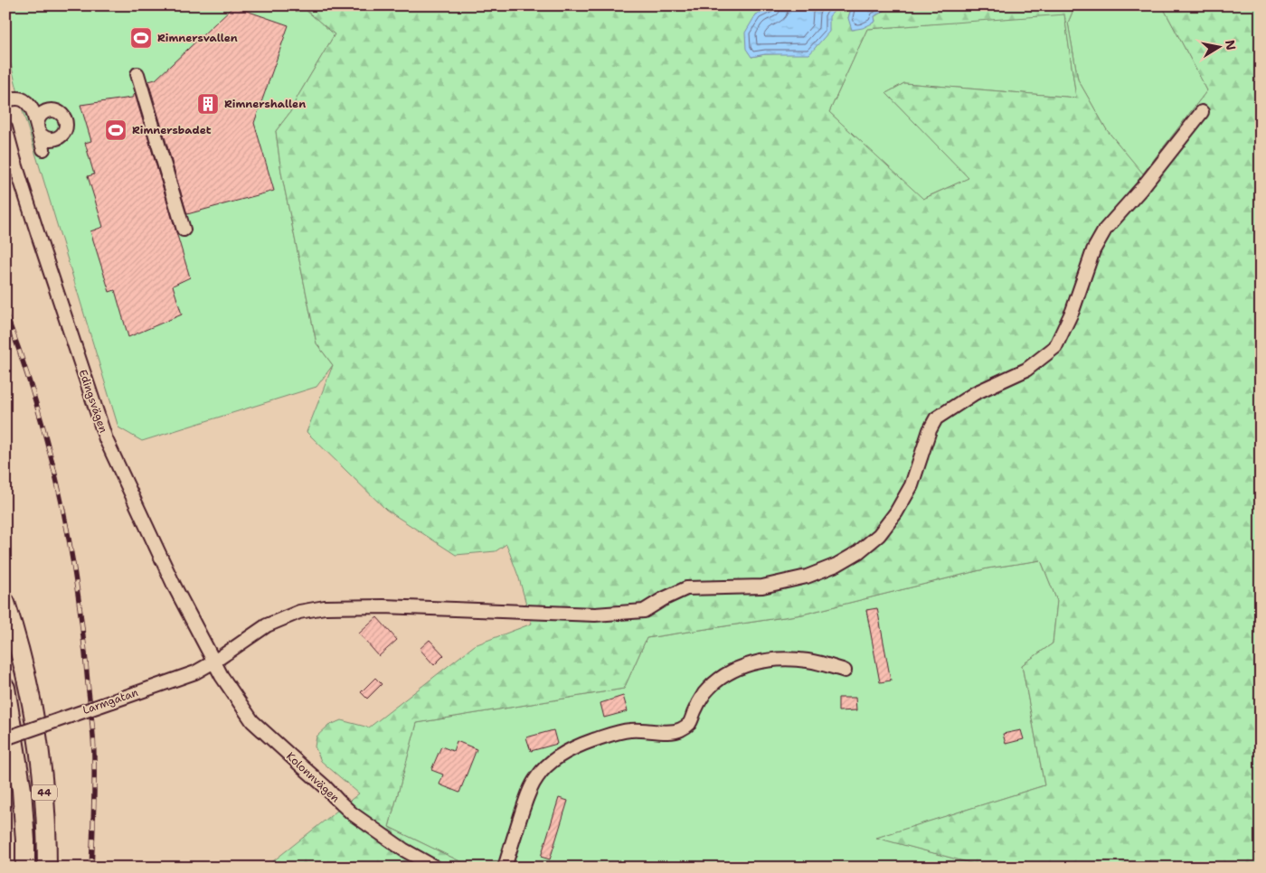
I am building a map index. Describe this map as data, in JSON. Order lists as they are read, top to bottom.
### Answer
{
  "streets": {
    "highway": ["44"],
    "street": ["Edingsvägen", "Larmgatan", "Kolonnvägen"]
  },
  "crossings": [
    ["Edingsvägen", "Larmgatan"],
    ["Edingsvägen", "Kolonnvägen"],
    ["Larmgatan", "Kolonnvägen"]
  ],
  "places": {
    "sports": ["Rimnersvallen", "Rimnersbadet"],
    "building": ["Rimnershallen"]
  },
  "north": "right"
}
